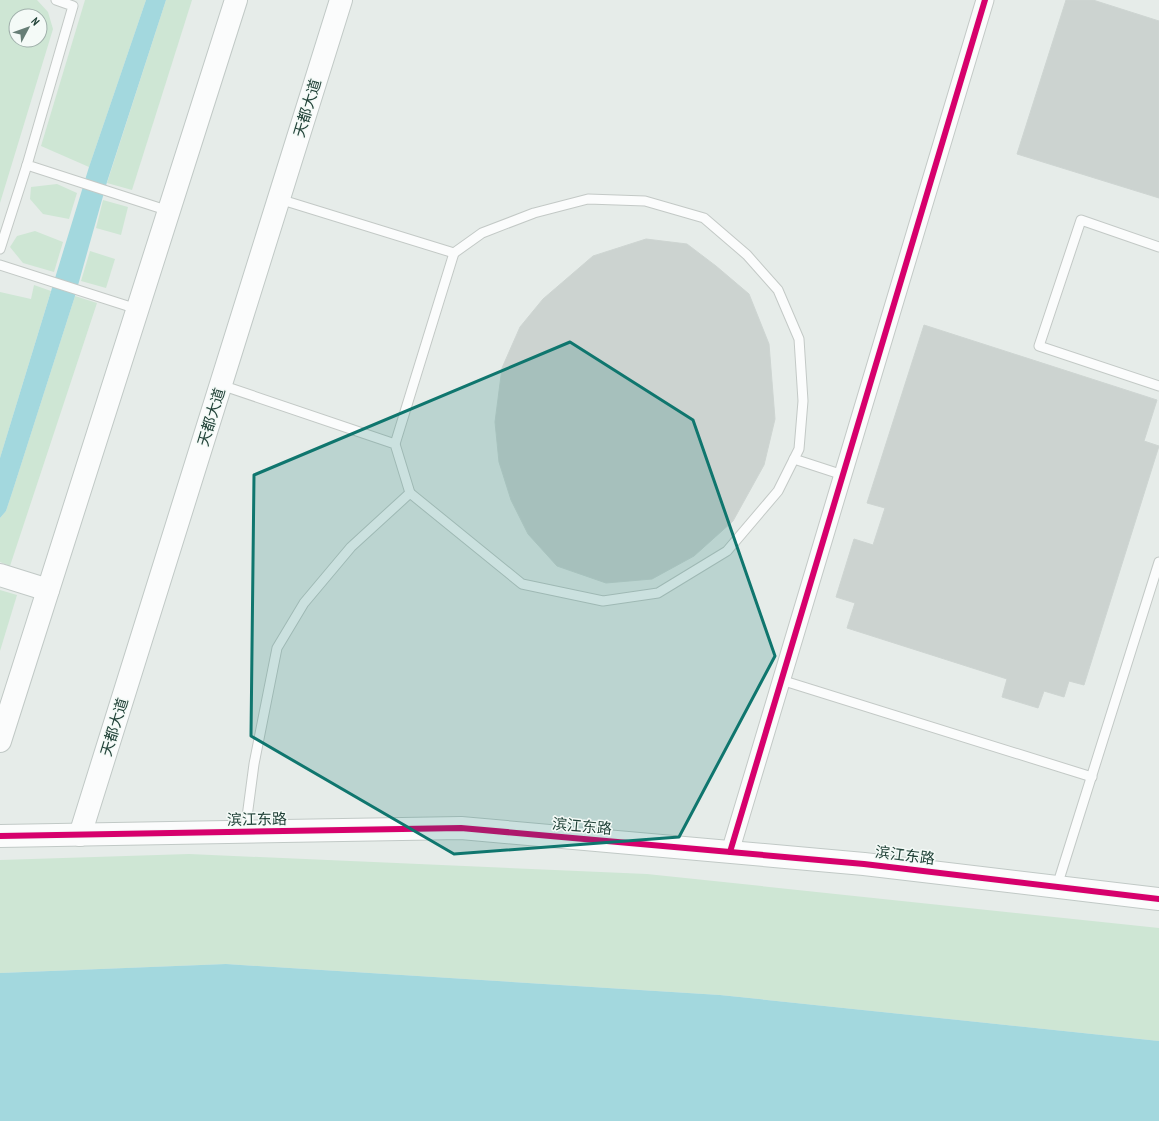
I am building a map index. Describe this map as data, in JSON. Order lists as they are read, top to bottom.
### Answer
{
  "streets": {
    "street": ["天都大道", "滨江东路"]
  },
  "crossings": [
    ["天都大道", "滨江东路"]
  ],
  "north": "top right"
}
